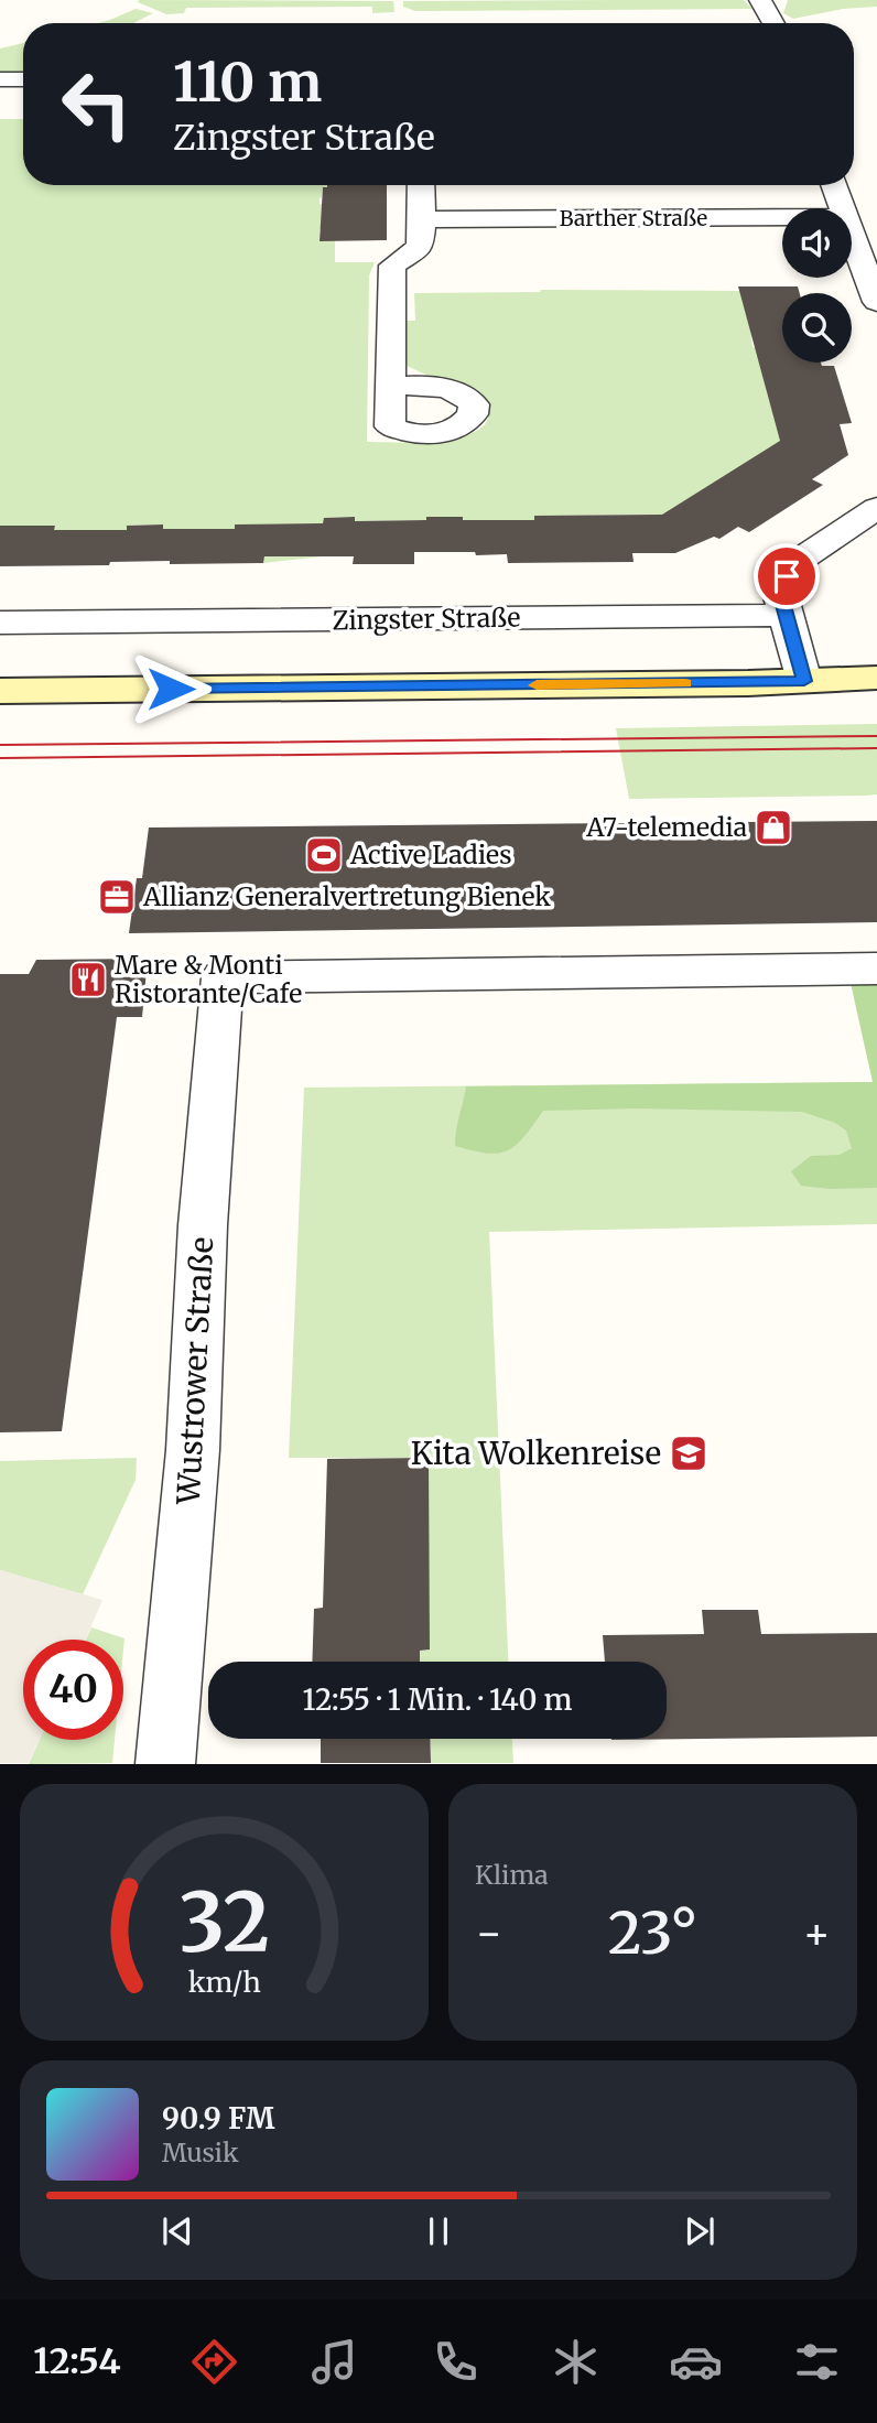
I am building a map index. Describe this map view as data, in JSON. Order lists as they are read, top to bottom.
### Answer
{
  "streets": {
    "street": ["Barther Straße", "Zingster Straße", "Wustrower Straße"]
  },
  "places": {
    "shop": ["A7-telemedia"],
    "sports": ["Active Ladies"],
    "office": ["Allianz Generalvertretung Bienek"],
    "restaurant": ["Mare & Monti Ristorante/Cafe"],
    "school or university": ["Kita Wolkenreise"]
  },
  "page": {
    "turn": ["110 m", "Zingster Straße"],
    "limit": "40",
    "trip": "12:55 · 1 Min. · 140 m",
    "tile": "Klima",
    "heat": ["−", "23°", "+"],
    "song": ["90.9 FM", "Musik"],
    "tabs": "12:54",
    "gauge": ["32", "km/h"]
  }
}
